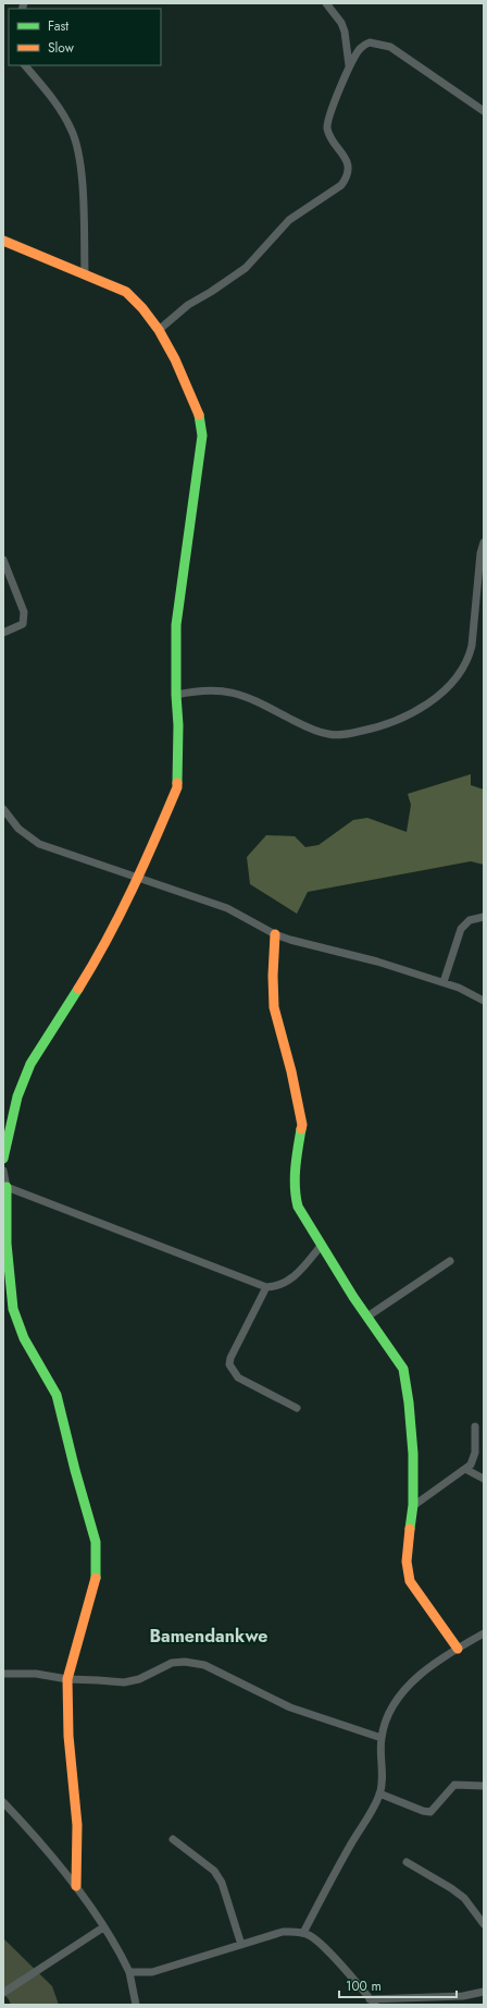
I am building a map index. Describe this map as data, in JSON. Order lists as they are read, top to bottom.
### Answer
{
  "districts": ["Bamendankwe"],
  "legend": ["Fast", "Slow"],
  "scale_bar": "100 m"
}
